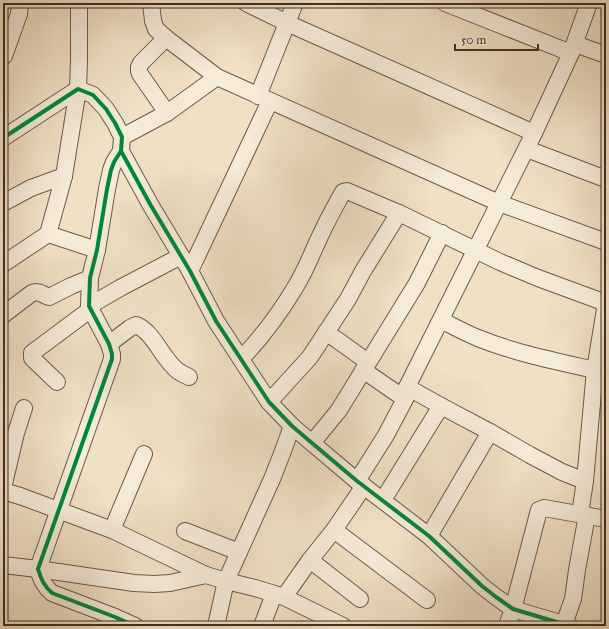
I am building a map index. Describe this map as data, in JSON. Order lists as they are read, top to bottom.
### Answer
{
  "scale_bar": "50 m"
}
